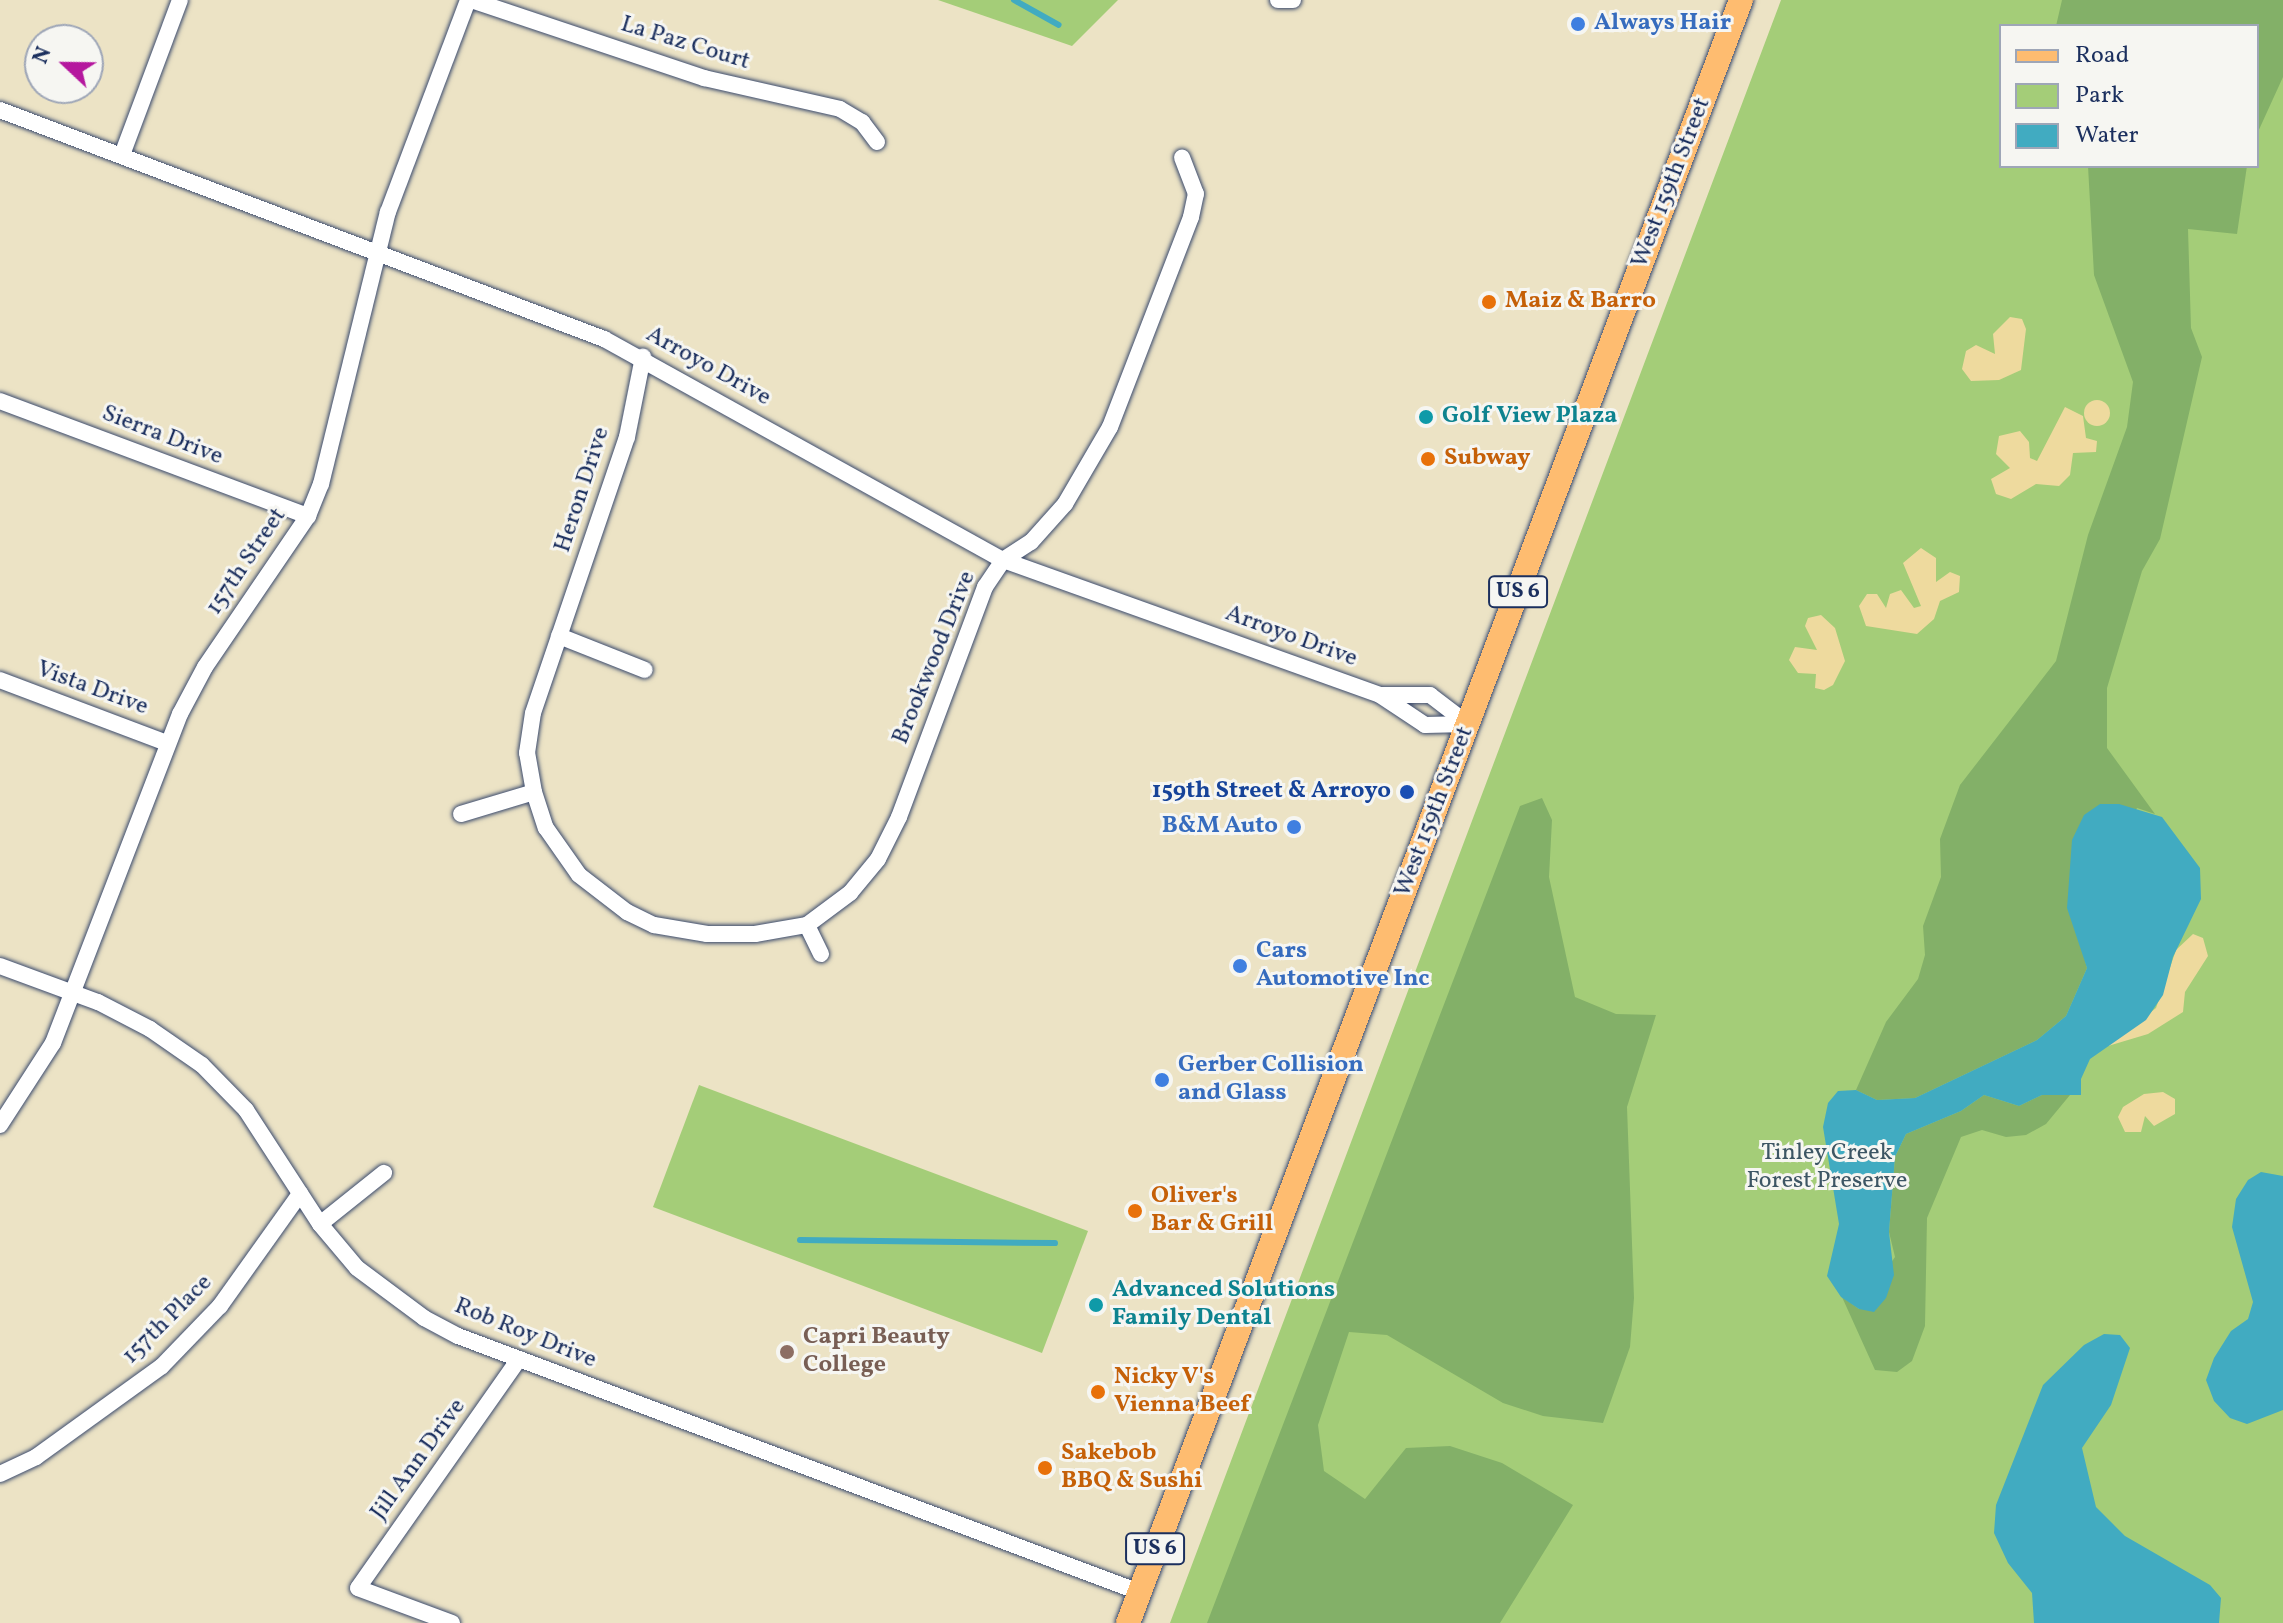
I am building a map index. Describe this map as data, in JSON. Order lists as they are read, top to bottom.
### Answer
{
  "streets": {
    "main road": ["West 159th Street", "US 6"],
    "street": [
      "La Paz Court",
      "Arroyo Drive",
      "Sierra Drive",
      "Heron Drive",
      "157th Street",
      "Brookwood Drive",
      "Vista Drive",
      "157th Place",
      "Rob Roy Drive",
      "Jill Ann Drive"
    ]
  },
  "crossings": [
    ["La Paz Court", "157th Street"],
    ["West 159th Street", "Arroyo Drive"],
    ["West 159th Street", "Rob Roy Drive"],
    ["Arroyo Drive", "Heron Drive"],
    ["Arroyo Drive", "157th Street"],
    ["Arroyo Drive", "Brookwood Drive"],
    ["Sierra Drive", "157th Street"],
    ["Heron Drive", "Brookwood Drive"],
    ["157th Street", "Vista Drive"],
    ["157th Street", "Rob Roy Drive"],
    ["157th Place", "Rob Roy Drive"],
    ["Rob Roy Drive", "Jill Ann Drive"]
  ],
  "parks": ["Tinley Creek Forest Preserve"],
  "places": [
    "Always Hair",
    "Maiz & Barro",
    "Golf View Plaza",
    "Subway",
    "159th Street & Arroyo",
    "B&M Auto",
    "Cars Automotive Inc",
    "Gerber Collision and Glass",
    "Oliver's Bar & Grill",
    "Advanced Solutions Family Dental",
    "Capri Beauty College",
    "Nicky V's Vienna Beef",
    "Sakebob BBQ & Sushi"
  ],
  "legend": ["Road", "Park", "Water"],
  "north": "left"
}
